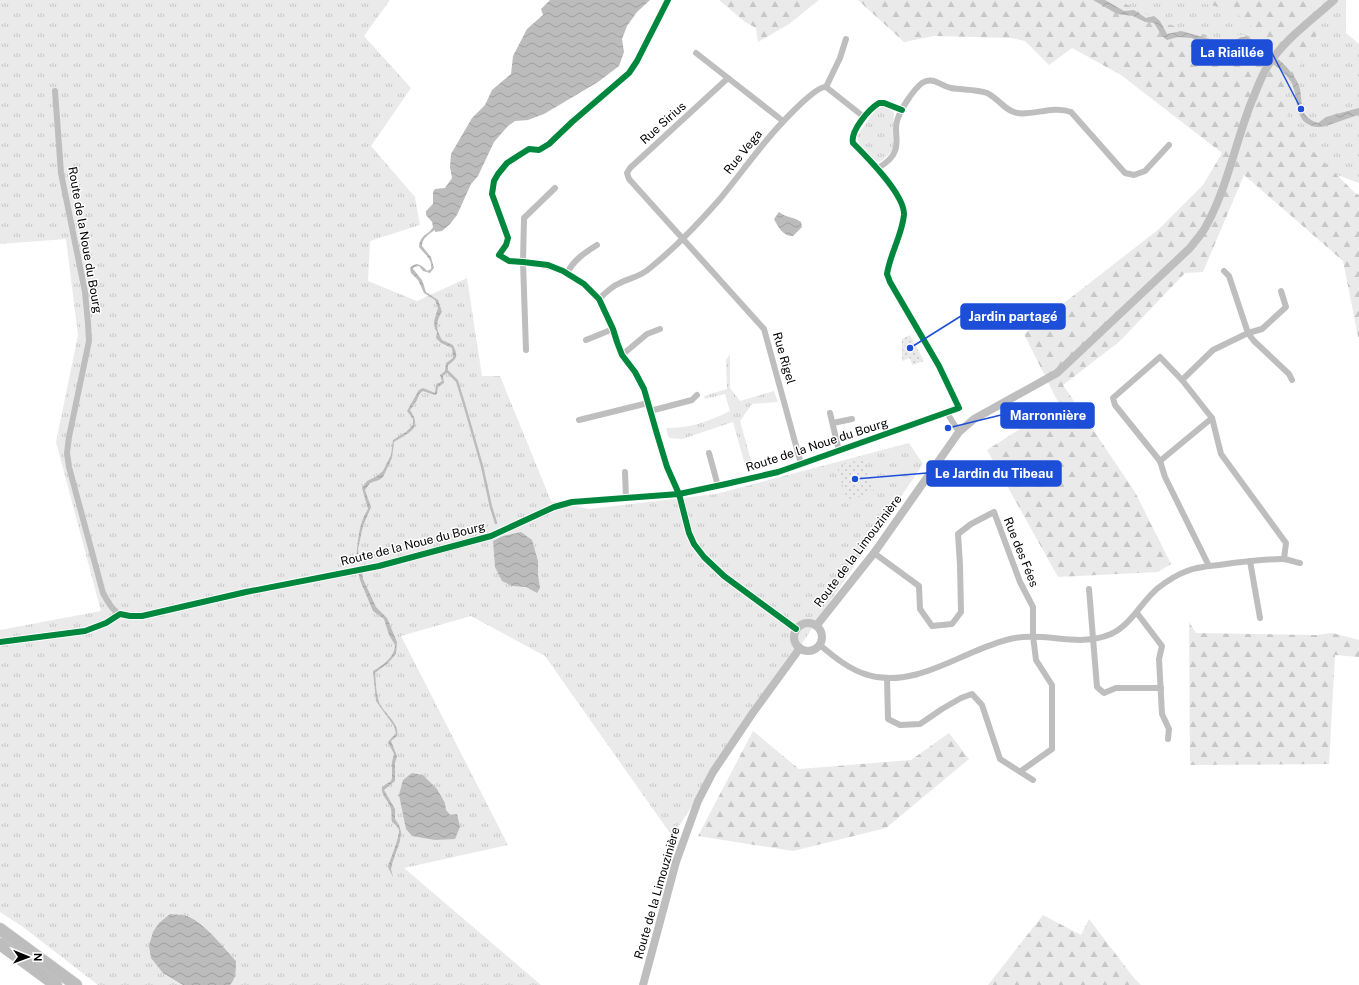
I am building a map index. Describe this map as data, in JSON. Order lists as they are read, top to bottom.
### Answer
{
  "streets": {
    "street": [
      "Rue Sirius",
      "Rue Vega",
      "Route de la Noue du Bourg",
      "Rue Rigel",
      "Route de la Limouzinière",
      "Rue des Fées"
    ]
  },
  "crossings": [
    ["Rue Sirius", "Rue Vega"],
    ["Rue Sirius", "Rue Rigel"],
    ["Rue Vega", "Rue Rigel"],
    ["Route de la Noue du Bourg", "Rue Rigel"],
    ["Route de la Limouzinière", "Rue des Fées"]
  ],
  "places": [
    "La Riaillée",
    "Jardin partagé",
    "Marronnière",
    "Le Jardin du Tibeau"
  ],
  "north": "right"
}
